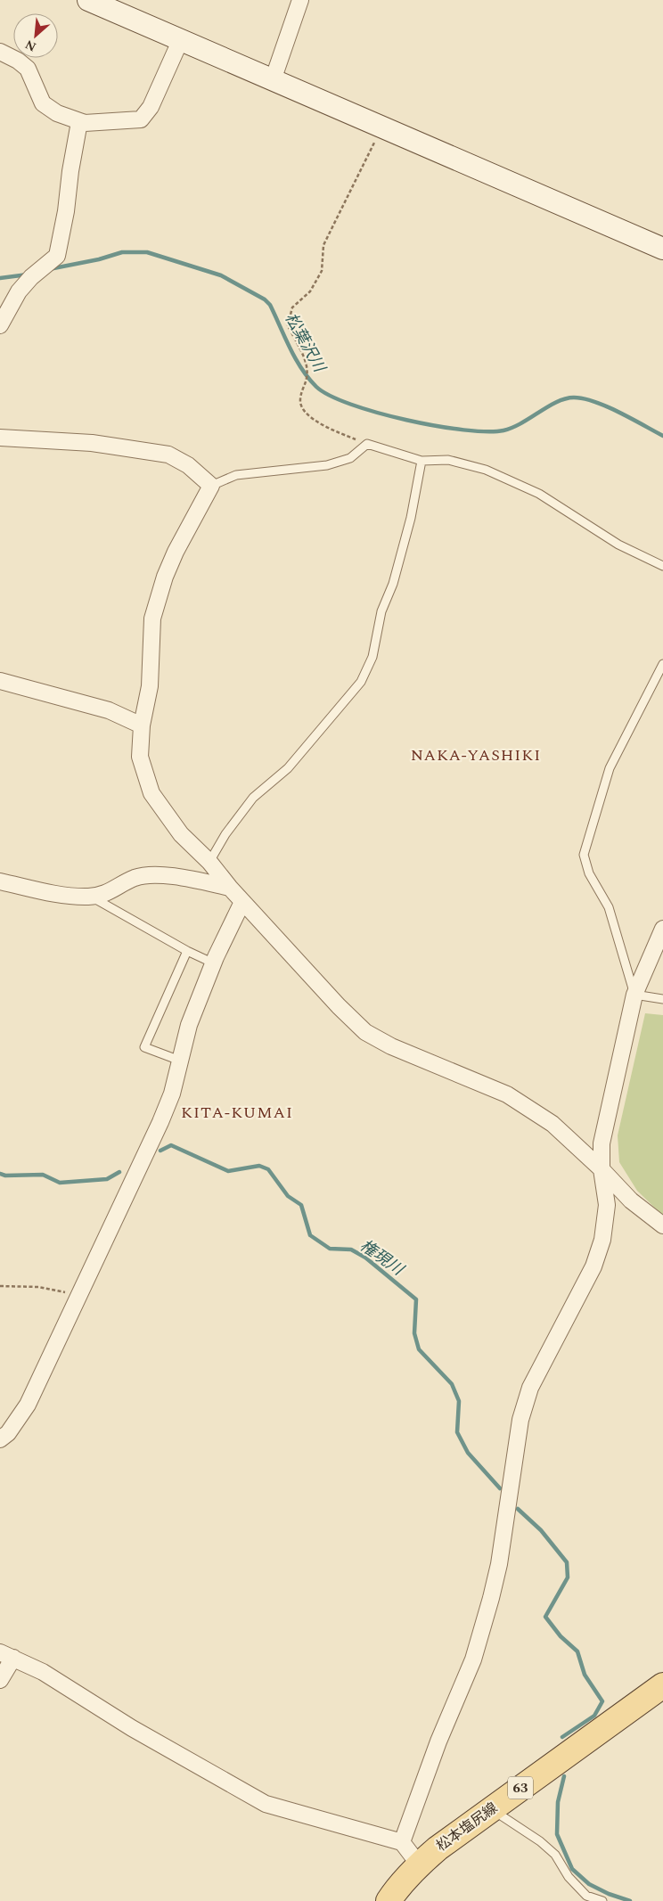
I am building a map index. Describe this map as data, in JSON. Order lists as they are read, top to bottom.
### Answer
{
  "streets": {
    "main road": ["63", "松本塩尻線"]
  },
  "districts": ["NAKA-YASHIKI", "KITA-KUMAI"],
  "water": ["松葉沢川", "権現川"],
  "north": "bottom left"
}
